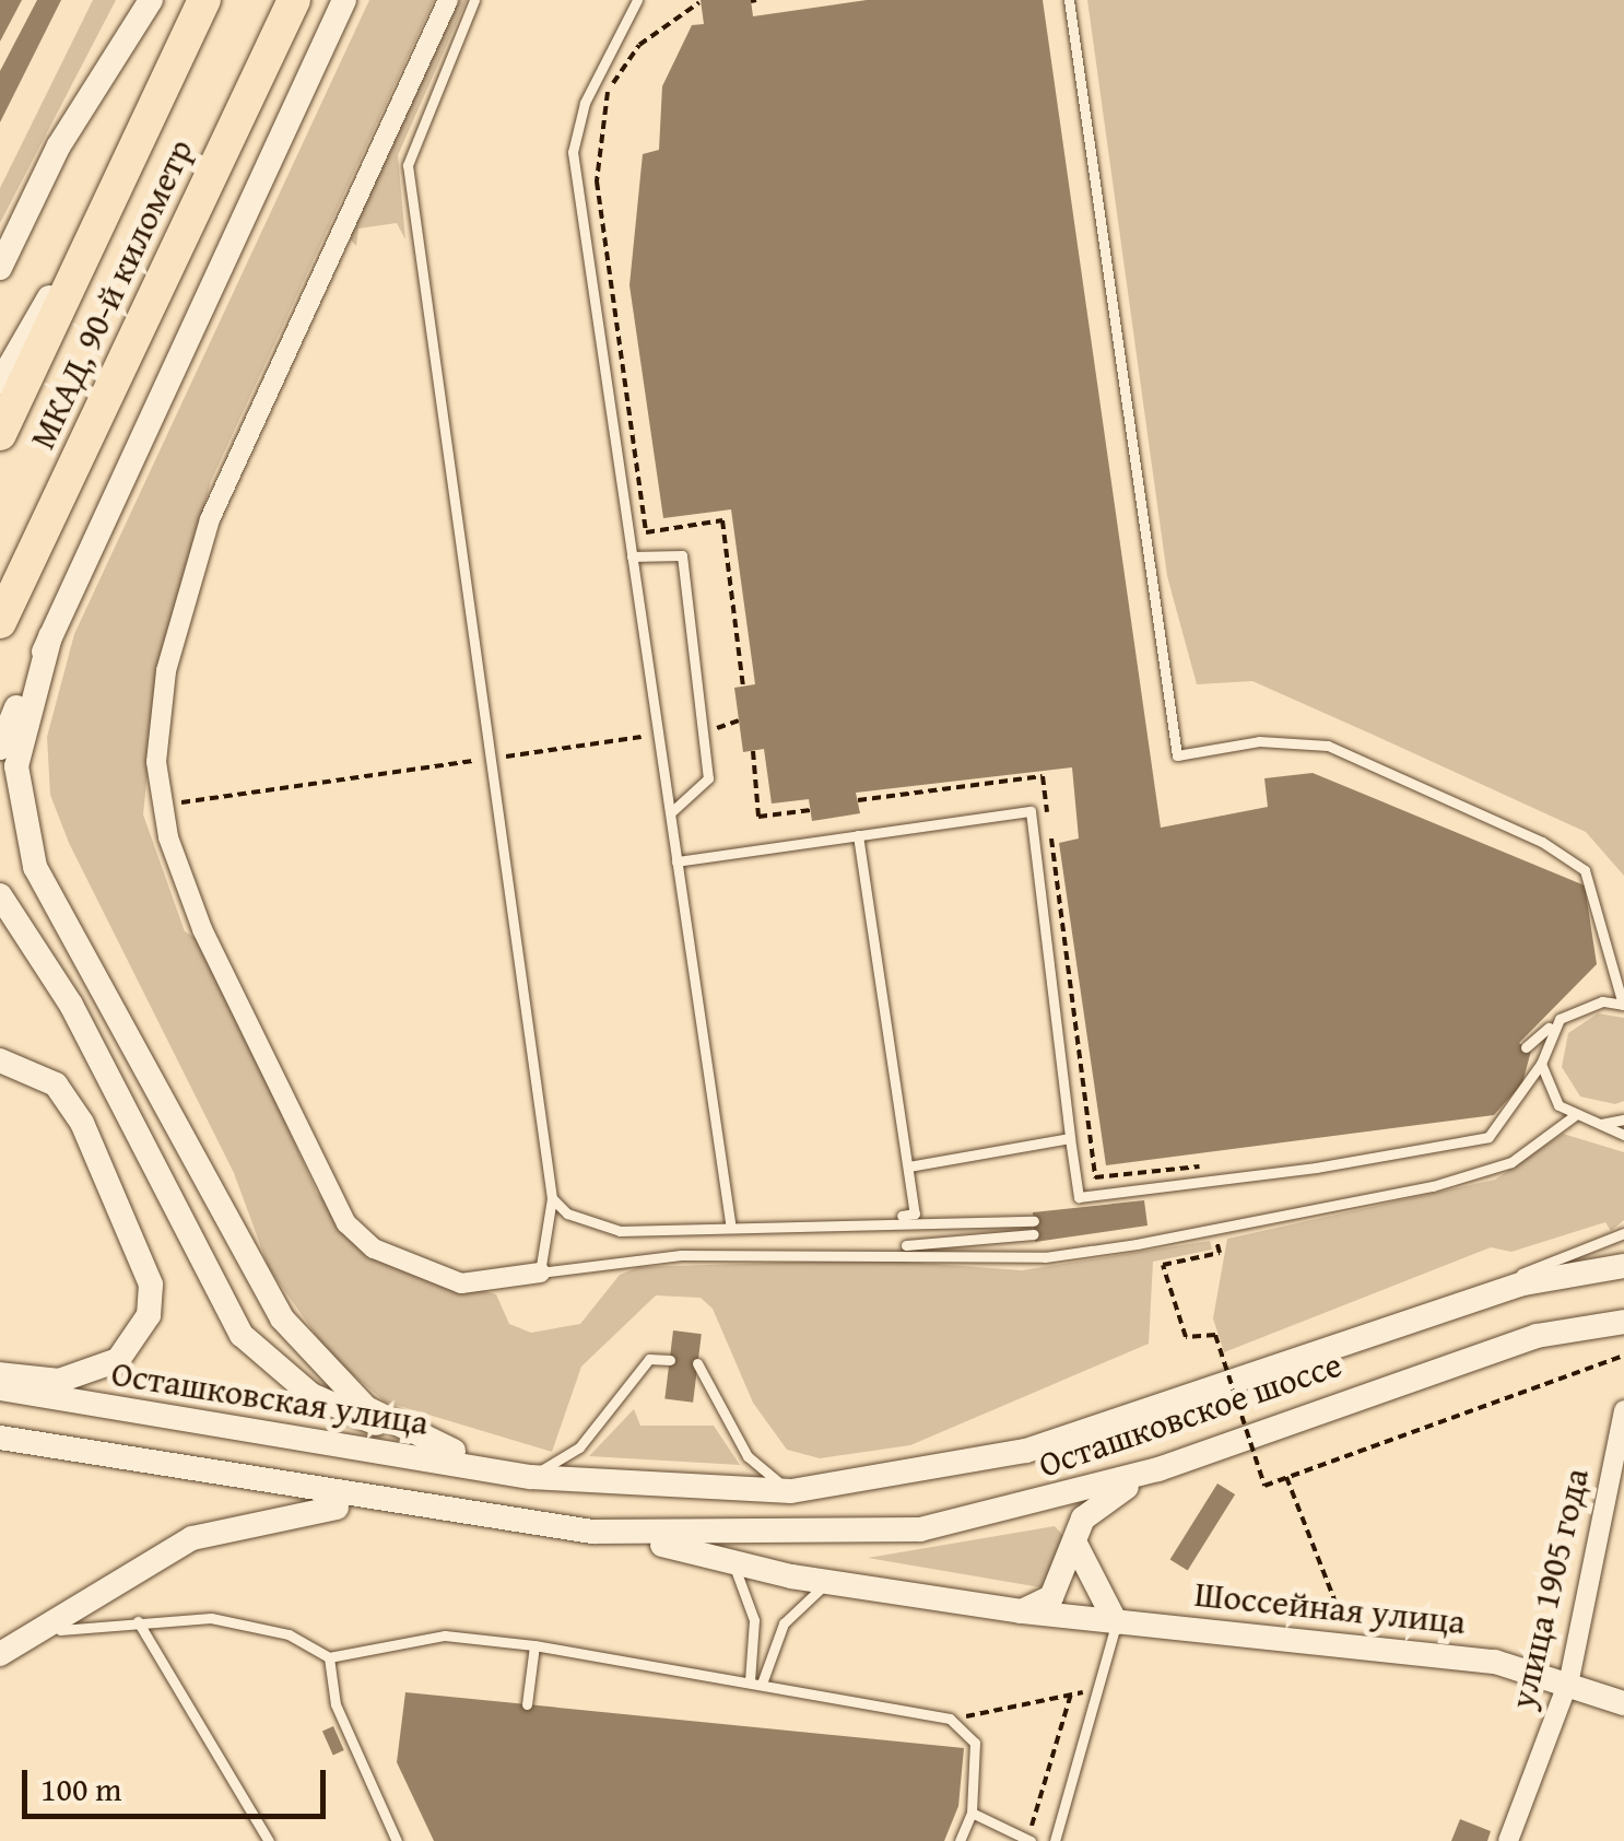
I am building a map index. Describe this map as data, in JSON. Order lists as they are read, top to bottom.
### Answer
{
  "streets": {
    "highway": ["МКАД, 90-й километр"],
    "main road": ["Осташковская улица", "Осташковское шоссе", "Шоссейная улица"],
    "street": ["улица 1905 года"]
  },
  "crossings": [
    ["Осташковская улица", "Осташковское шоссе"],
    ["Осташковское шоссе", "Шоссейная улица"],
    ["улица 1905 года", "Шоссейная улица"]
  ],
  "scale_bar": "100 m"
}
